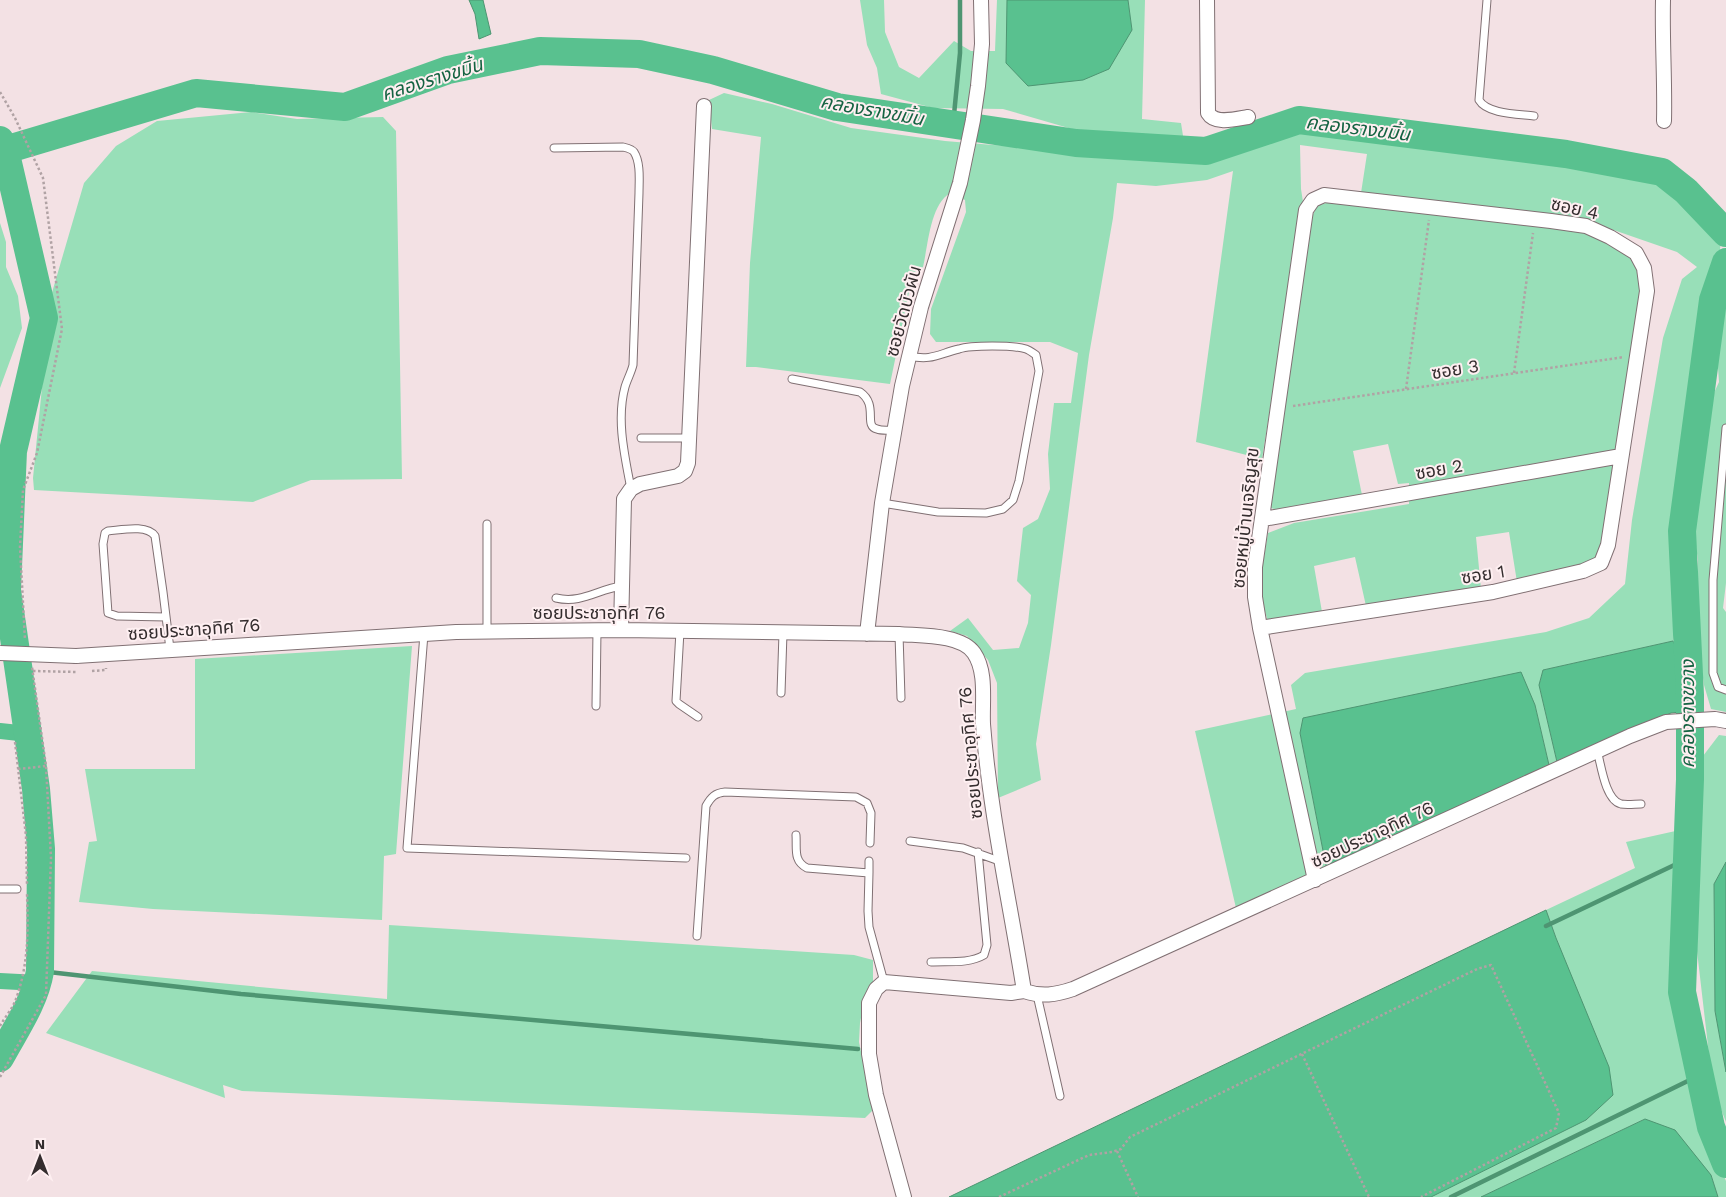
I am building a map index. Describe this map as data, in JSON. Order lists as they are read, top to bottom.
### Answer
{
  "streets": {
    "street": [
      "ซอย 4",
      "ซอยวัดบัวผัน",
      "ซอย 2",
      "ซอยหมู่บ้านเจริญสุข",
      "ซอย 1",
      "ซอยประชาอุทิศ 76"
    ],
    "path": ["ซอย 3"]
  },
  "crossings": [
    ["ซอย 4", "ซอย 3"],
    ["ซอย 4", "ซอย 2"],
    ["ซอย 4", "ซอยหมู่บ้านเจริญสุข"],
    ["ซอย 4", "ซอย 1"],
    ["ซอยวัดบัวผัน", "ซอยประชาอุทิศ 76"],
    ["ซอย 3", "ซอยหมู่บ้านเจริญสุข"],
    ["ซอย 2", "ซอยหมู่บ้านเจริญสุข"],
    ["ซอย 2", "ซอย 1"],
    ["ซอยหมู่บ้านเจริญสุข", "ซอย 1"],
    ["ซอยหมู่บ้านเจริญสุข", "ซอยประชาอุทิศ 76"]
  ],
  "water": ["คลองรางขมิ้น", "คลองรางขวาง"],
  "north": "top"
}
